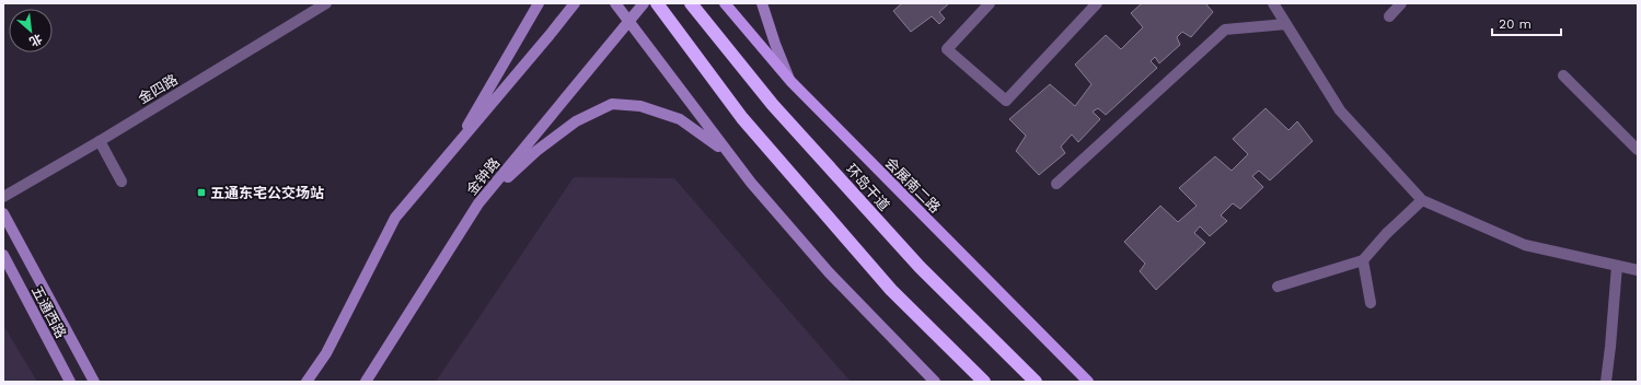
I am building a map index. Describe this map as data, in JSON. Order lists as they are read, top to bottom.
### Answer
{
  "streets": {
    "highway": ["环岛干道"],
    "main road": ["金钟路", "会展南二路", "五通西路"],
    "street": ["金四路"]
  },
  "places": {
    "transit": ["五通东宅公交场站"]
  },
  "scale_bar": "20 m",
  "north": "bottom right"
}
